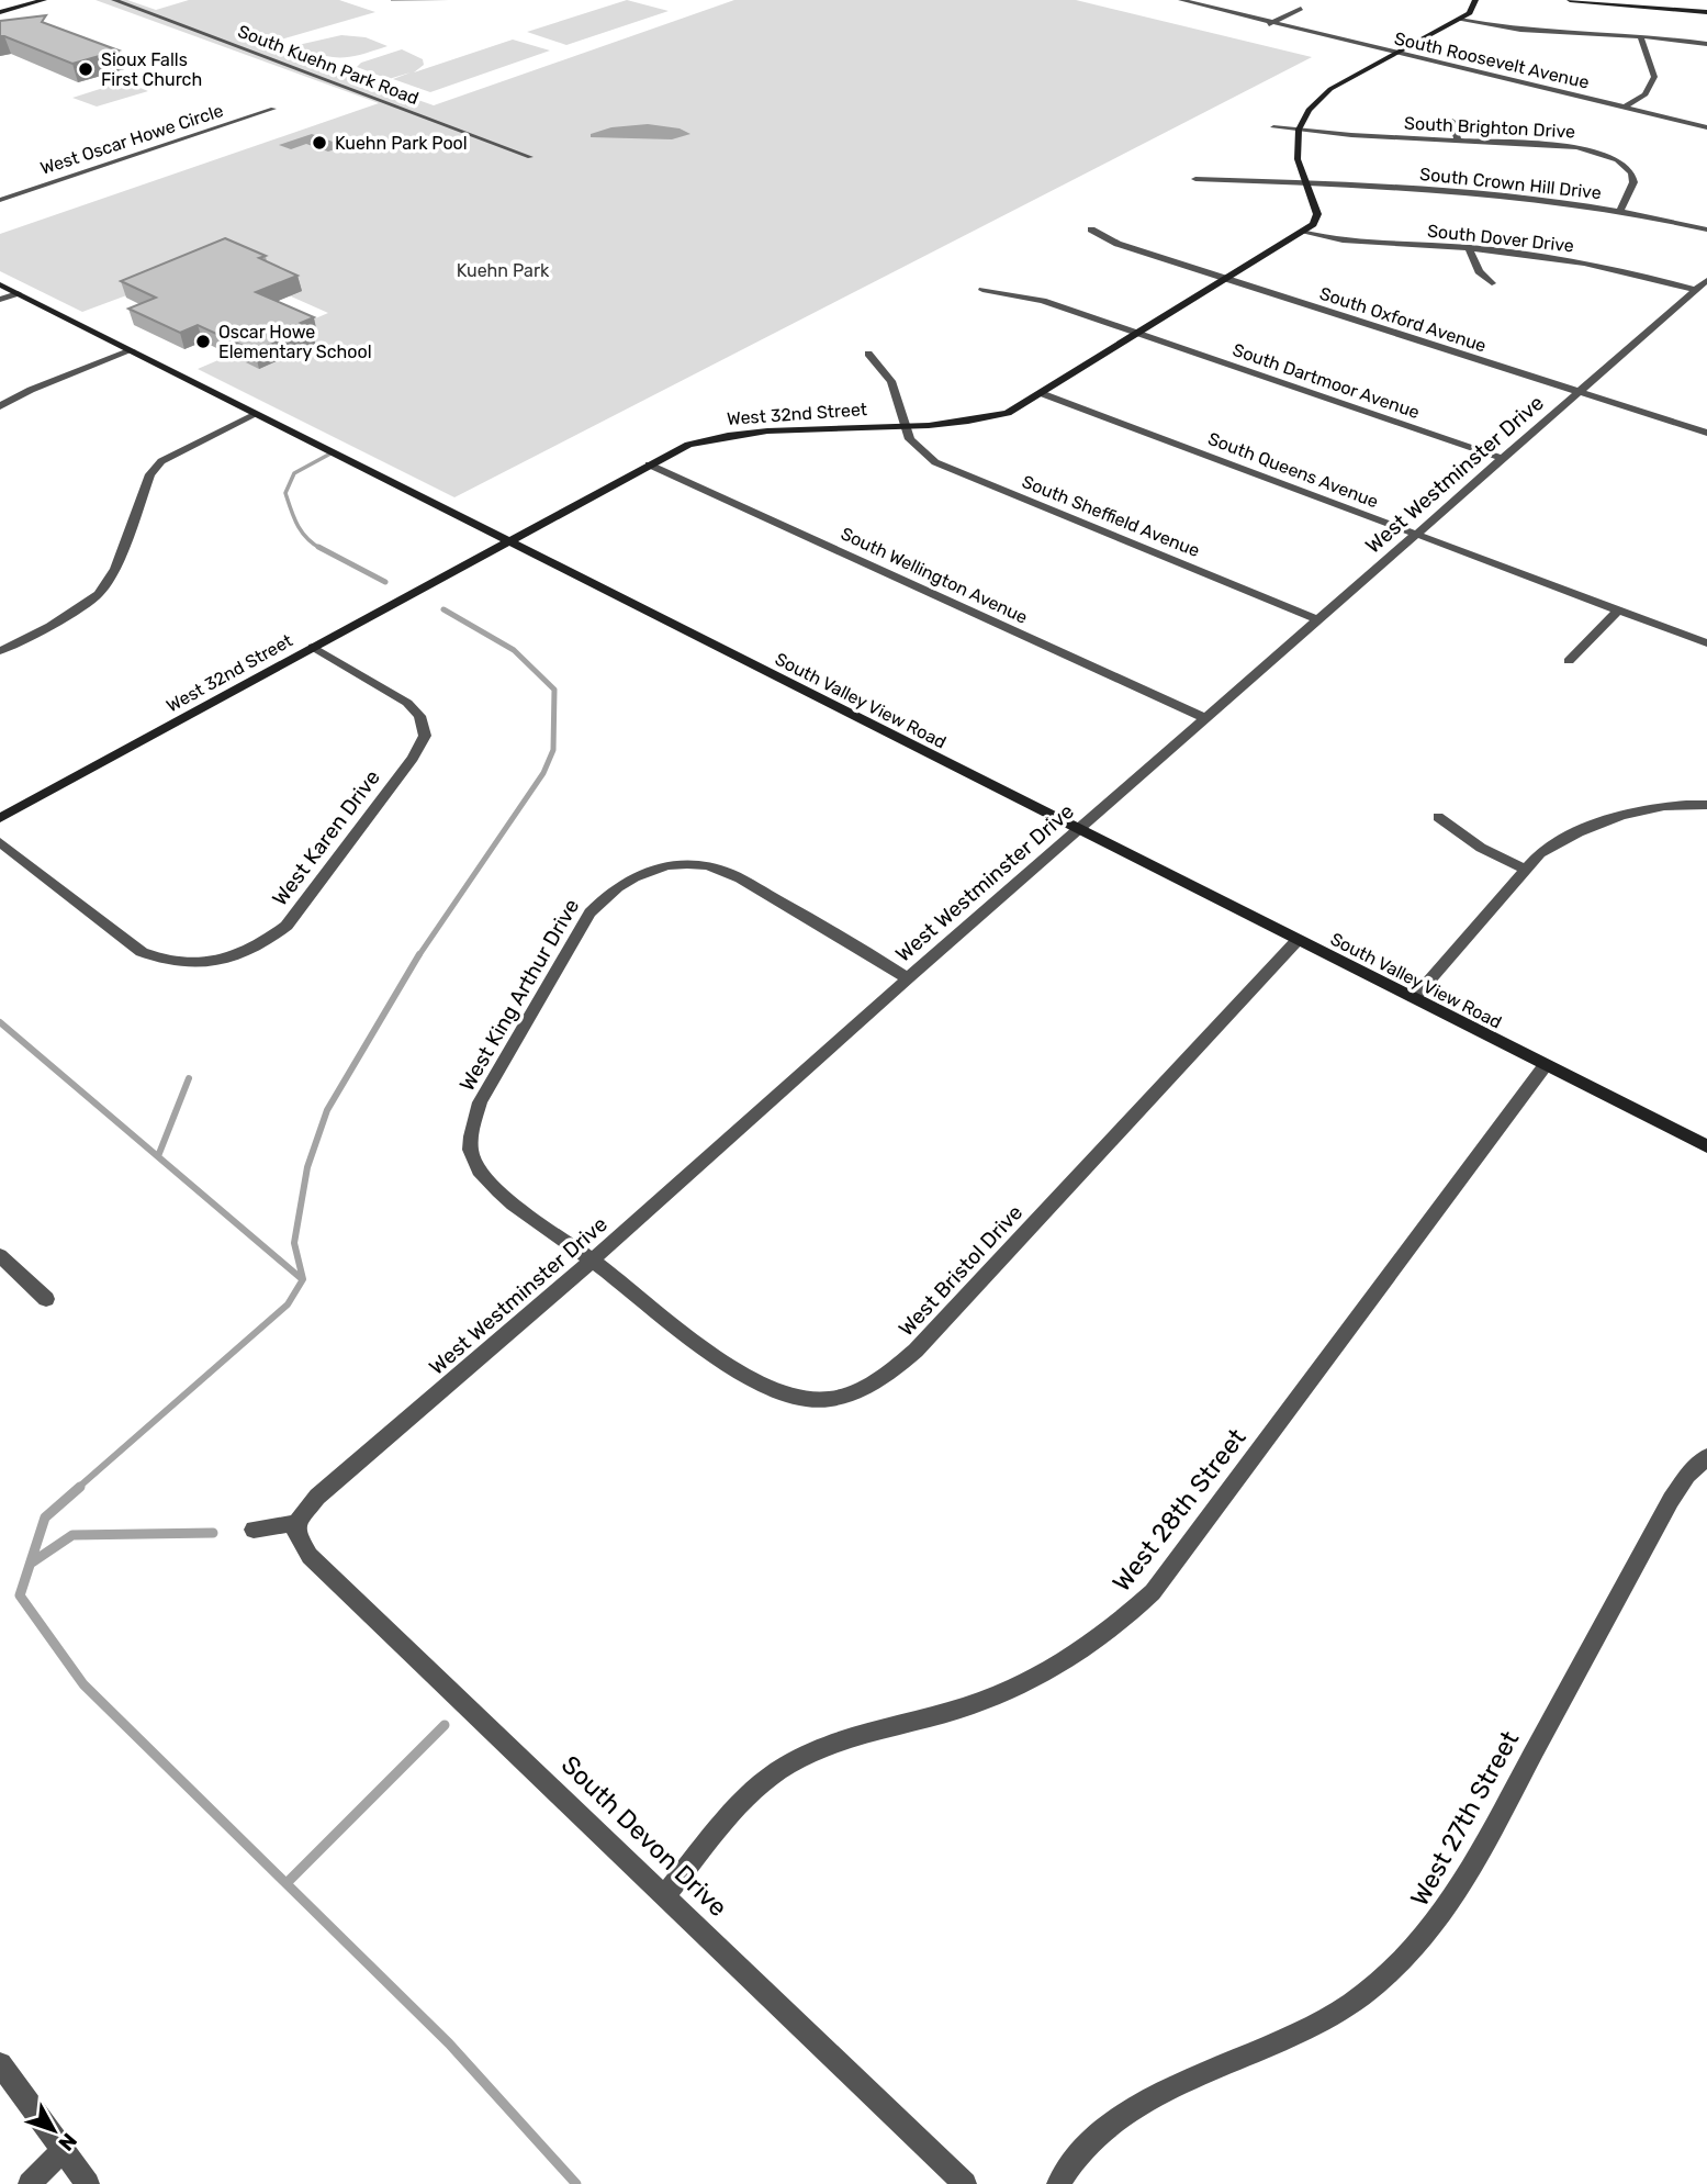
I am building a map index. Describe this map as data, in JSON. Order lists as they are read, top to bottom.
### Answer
{
  "streets": {
    "street": [
      "South Roosevelt Avenue",
      "South Kuehn Park Road",
      "South Brighton Drive",
      "West Oscar Howe Circle",
      "South Crown Hill Drive",
      "South Dover Drive",
      "South Oxford Avenue",
      "South Dartmoor Avenue",
      "West 32nd Street",
      "South Queens Avenue",
      "West Westminster Drive",
      "South Sheffield Avenue",
      "South Wellington Avenue",
      "South Valley View Road",
      "West Karen Drive",
      "West King Arthur Drive",
      "West Bristol Drive",
      "West 28th Street",
      "West 27th Street",
      "South Devon Drive"
    ]
  },
  "crossings": [
    ["South Brighton Drive", "South Crown Hill Drive"],
    ["South Dover Drive", "West 32nd Street"],
    ["South Dover Drive", "West Westminster Drive"],
    ["South Oxford Avenue", "West 32nd Street"],
    ["South Oxford Avenue", "West Westminster Drive"],
    ["South Dartmoor Avenue", "West 32nd Street"],
    ["South Dartmoor Avenue", "West Westminster Drive"],
    ["West 32nd Street", "South Queens Avenue"],
    ["West 32nd Street", "South Sheffield Avenue"],
    ["West 32nd Street", "South Wellington Avenue"],
    ["West 32nd Street", "South Valley View Road"],
    ["West 32nd Street", "West Karen Drive"],
    ["South Queens Avenue", "West Westminster Drive"],
    ["West Westminster Drive", "South Sheffield Avenue"],
    ["West Westminster Drive", "South Wellington Avenue"],
    ["West Westminster Drive", "South Valley View Road"],
    ["West Westminster Drive", "West King Arthur Drive"],
    ["West Westminster Drive", "West Bristol Drive"],
    ["West Westminster Drive", "South Devon Drive"],
    ["South Valley View Road", "West Bristol Drive"],
    ["South Valley View Road", "West 28th Street"],
    ["West King Arthur Drive", "West Bristol Drive"],
    ["West 28th Street", "South Devon Drive"]
  ],
  "parks": ["Kuehn Park"],
  "places": ["Sioux Falls First Church", "Kuehn Park Pool", "Oscar Howe Elementary School"],
  "north": "bottom right"
}
